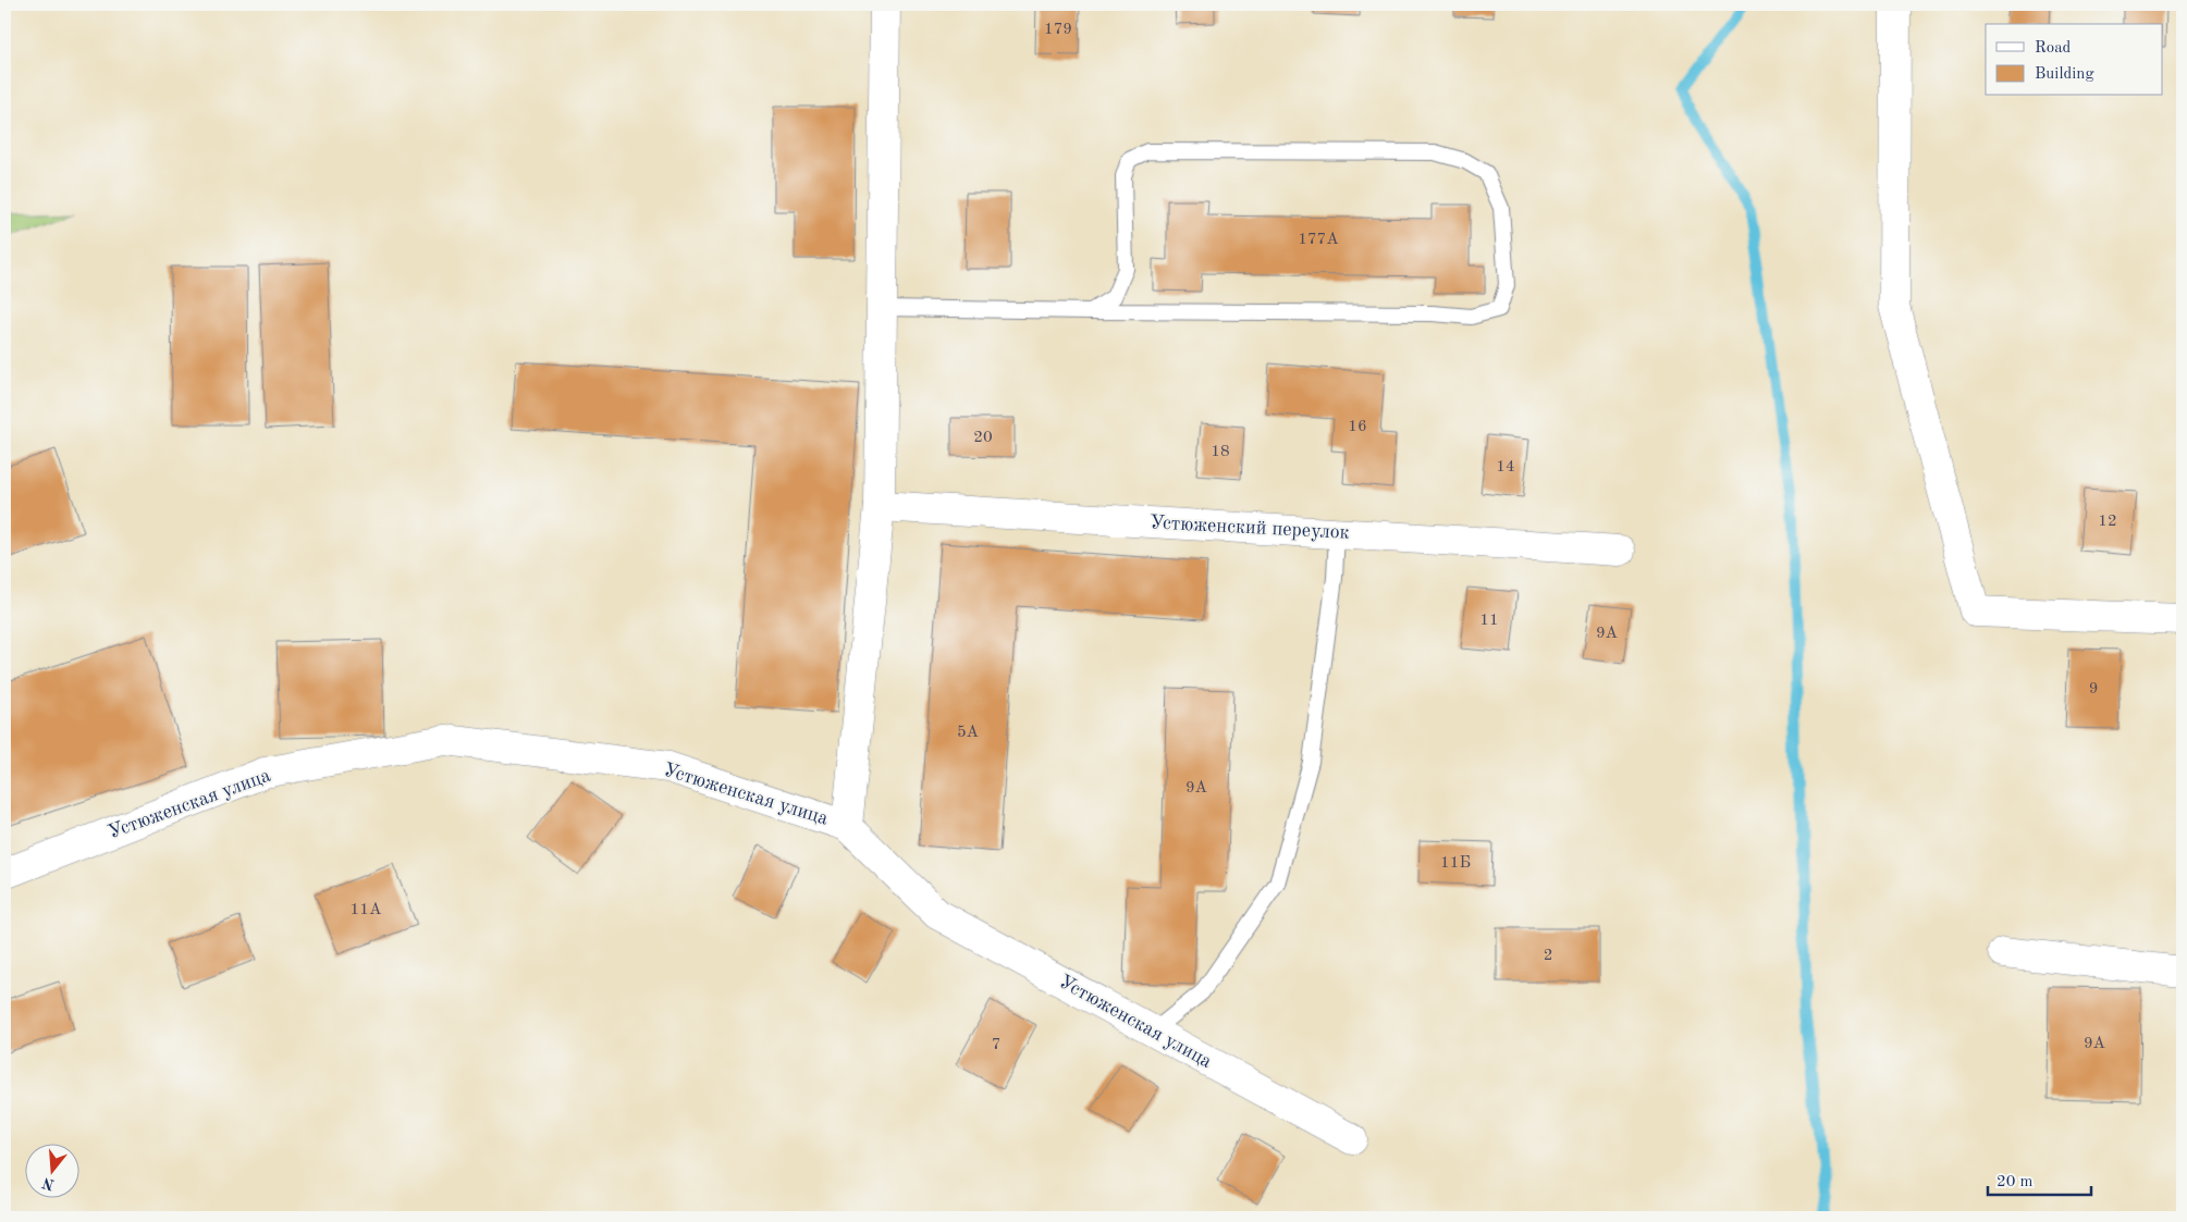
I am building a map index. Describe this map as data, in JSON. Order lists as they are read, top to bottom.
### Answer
{
  "streets": {
    "street": ["Устюженский переулок", "Устюженская улица"]
  },
  "house_numbers": [
    "179",
    "177А",
    "16",
    "20",
    "18",
    "14",
    "12",
    "11",
    "9А",
    "9",
    "5А",
    "9А",
    "11Б",
    "11А",
    "2",
    "9А",
    "7"
  ],
  "legend": ["Road", "Building"],
  "scale_bar": "20 m",
  "north": "bottom"
}
